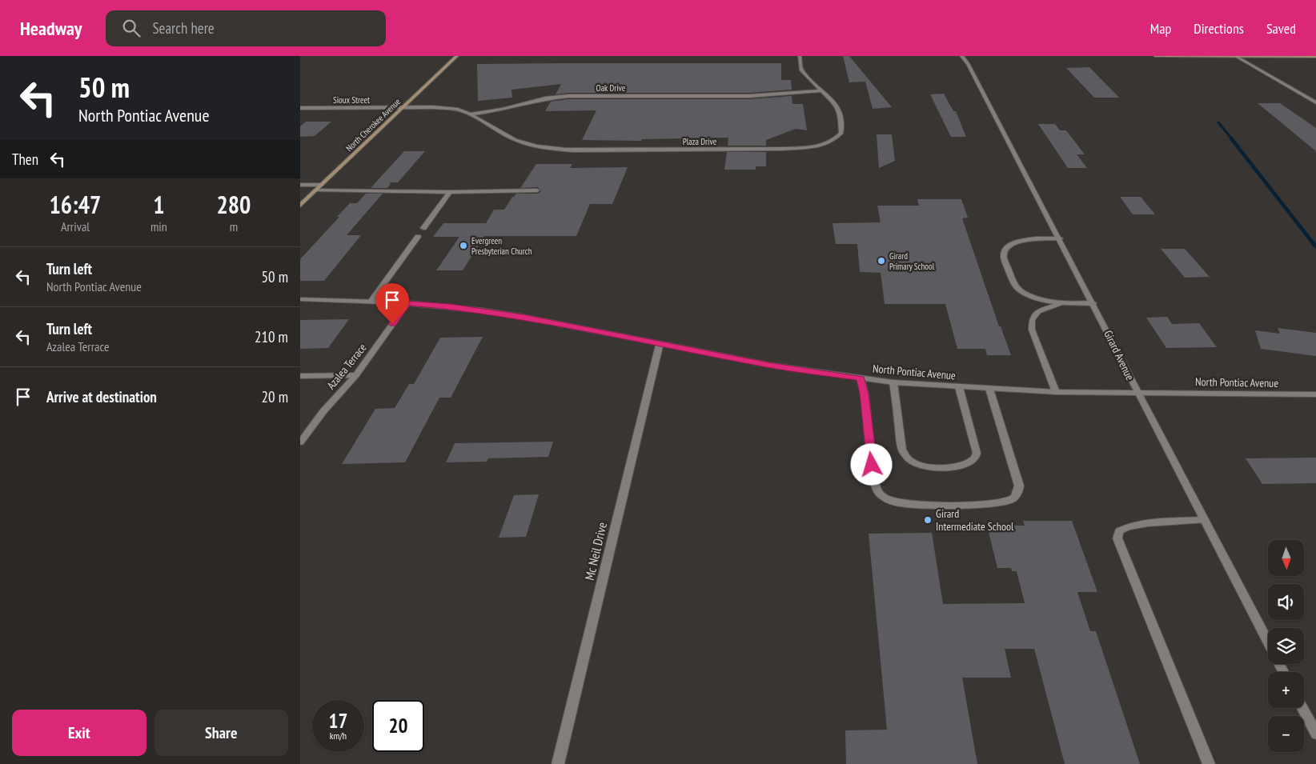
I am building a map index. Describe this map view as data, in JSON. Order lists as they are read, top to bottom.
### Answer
{
  "streets": {
    "street": [
      "Oak Drive",
      "Sioux Street",
      "North Cherokee Avenue",
      "Plaza Drive",
      "Girard Avenue",
      "Azalea Terrace",
      "North Pontiac Avenue",
      "Mc Neil Drive"
    ]
  },
  "crossings": [
    ["Oak Drive", "Sioux Street"],
    ["Oak Drive", "North Cherokee Avenue"],
    ["Oak Drive", "Plaza Drive"],
    ["Sioux Street", "North Cherokee Avenue"],
    ["Girard Avenue", "North Pontiac Avenue"],
    ["Azalea Terrace", "North Pontiac Avenue"],
    ["North Pontiac Avenue", "Mc Neil Drive"]
  ],
  "places": ["Evergreen Presbyterian Church", "Girard Primary School", "Girard Intermediate School"],
  "north": "bottom",
  "page": {
    "header": "Headway",
    "search": "Search here",
    "nav": ["Map", "Directions", "Saved"],
    "turn": ["50 m", "North Pontiac Avenue"],
    "then": "Then",
    "eta": [
      "16:47",
      "Arrival",
      "1",
      "min",
      "280",
      "m"
    ],
    "list": [
      {
        "name": "Turn left",
        "note": "North Pontiac Avenue",
        "value": "50 m"
      },
      {
        "name": "Turn left",
        "note": "Azalea Terrace",
        "value": "210 m"
      },
      {
        "name": "Arrive at destination",
        "value": "20 m"
      }
    ],
    "map_buttons": ["+", "−"],
    "speed": "17 km/h",
    "limit": "20",
    "buttons": ["Exit", "Share"]
  }
}
